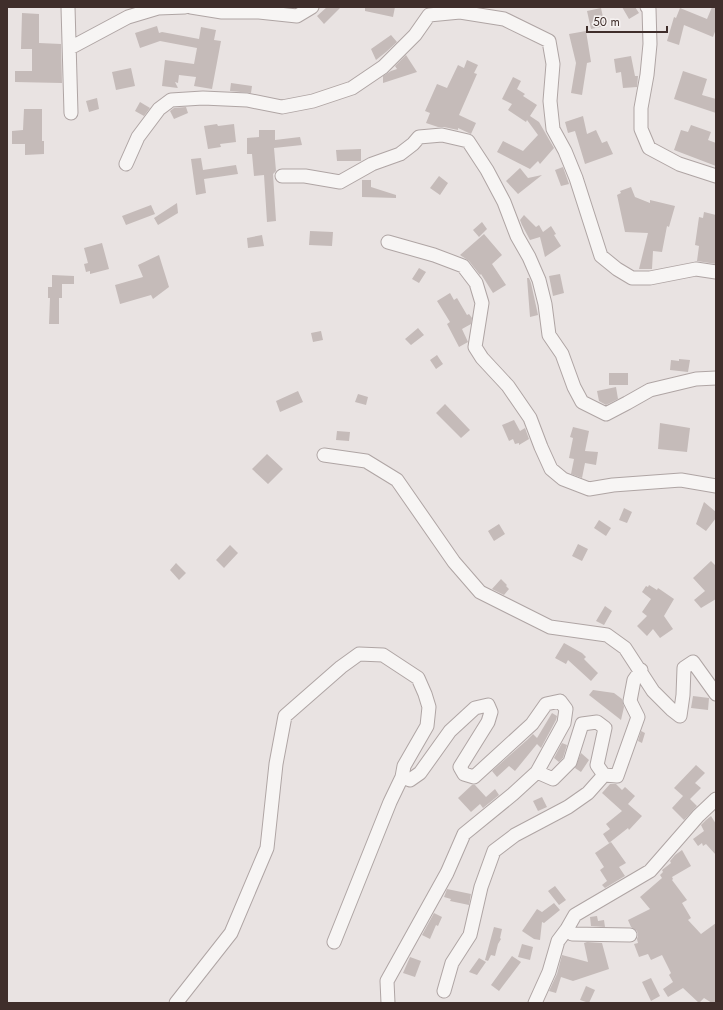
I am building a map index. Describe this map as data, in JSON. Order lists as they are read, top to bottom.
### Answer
{
  "scale_bar": "50 m"
}
